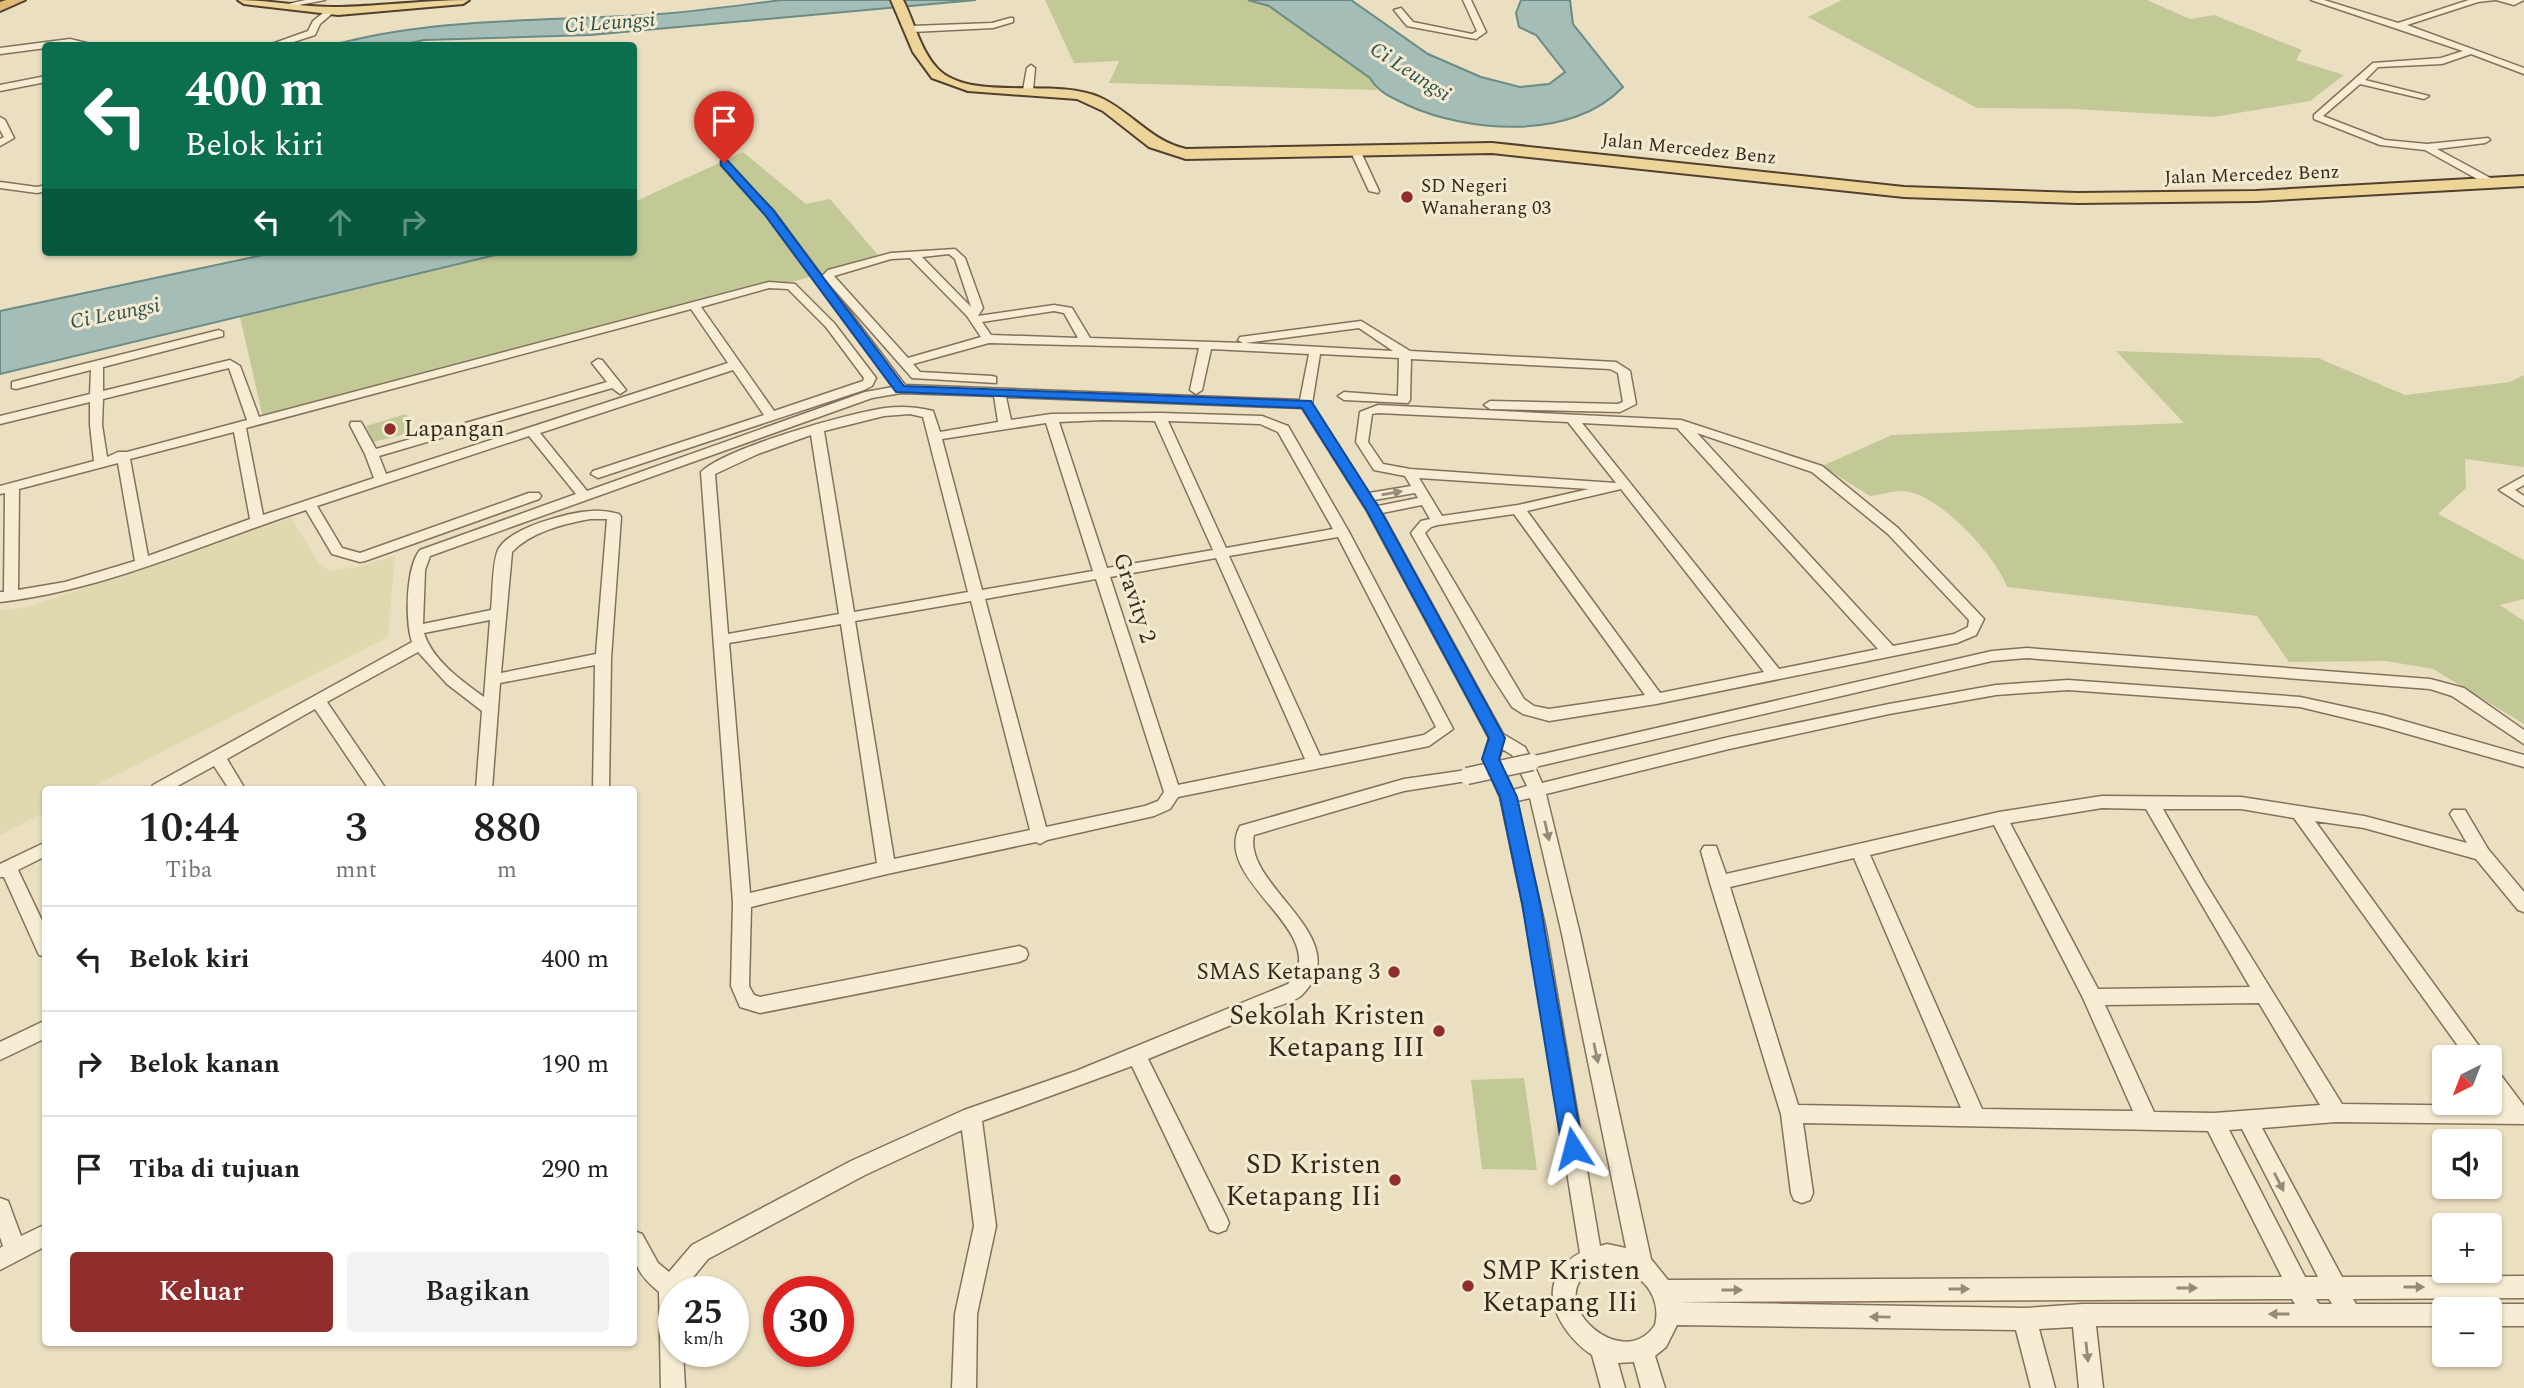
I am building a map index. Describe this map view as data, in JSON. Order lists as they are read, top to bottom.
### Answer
{
  "streets": {
    "main road": ["Jalan Mercedez Benz"],
    "street": ["Gravity 2"]
  },
  "water": ["Ci Leungsi"],
  "places": [
    "SD Negeri Wanaherang 03",
    "Lapangan",
    "SMAS Ketapang 3",
    "Sekolah Kristen Ketapang III",
    "SD Kristen Ketapang IIi",
    "SMP Kristen Ketapang IIi"
  ],
  "north": "bottom left",
  "page": {
    "turn": ["400 m", "Belok kiri"],
    "eta": [
      "10:44",
      "Tiba",
      "3",
      "mnt",
      "880",
      "m"
    ],
    "list": [
      {
        "name": "Belok kiri",
        "value": "400 m"
      },
      {
        "name": "Belok kanan",
        "value": "190 m"
      },
      {
        "name": "Tiba di tujuan",
        "value": "290 m"
      }
    ],
    "map_buttons": ["+", "−"],
    "buttons": ["Keluar", "Bagikan"],
    "speed": "25 km/h",
    "limit": "30"
  }
}
